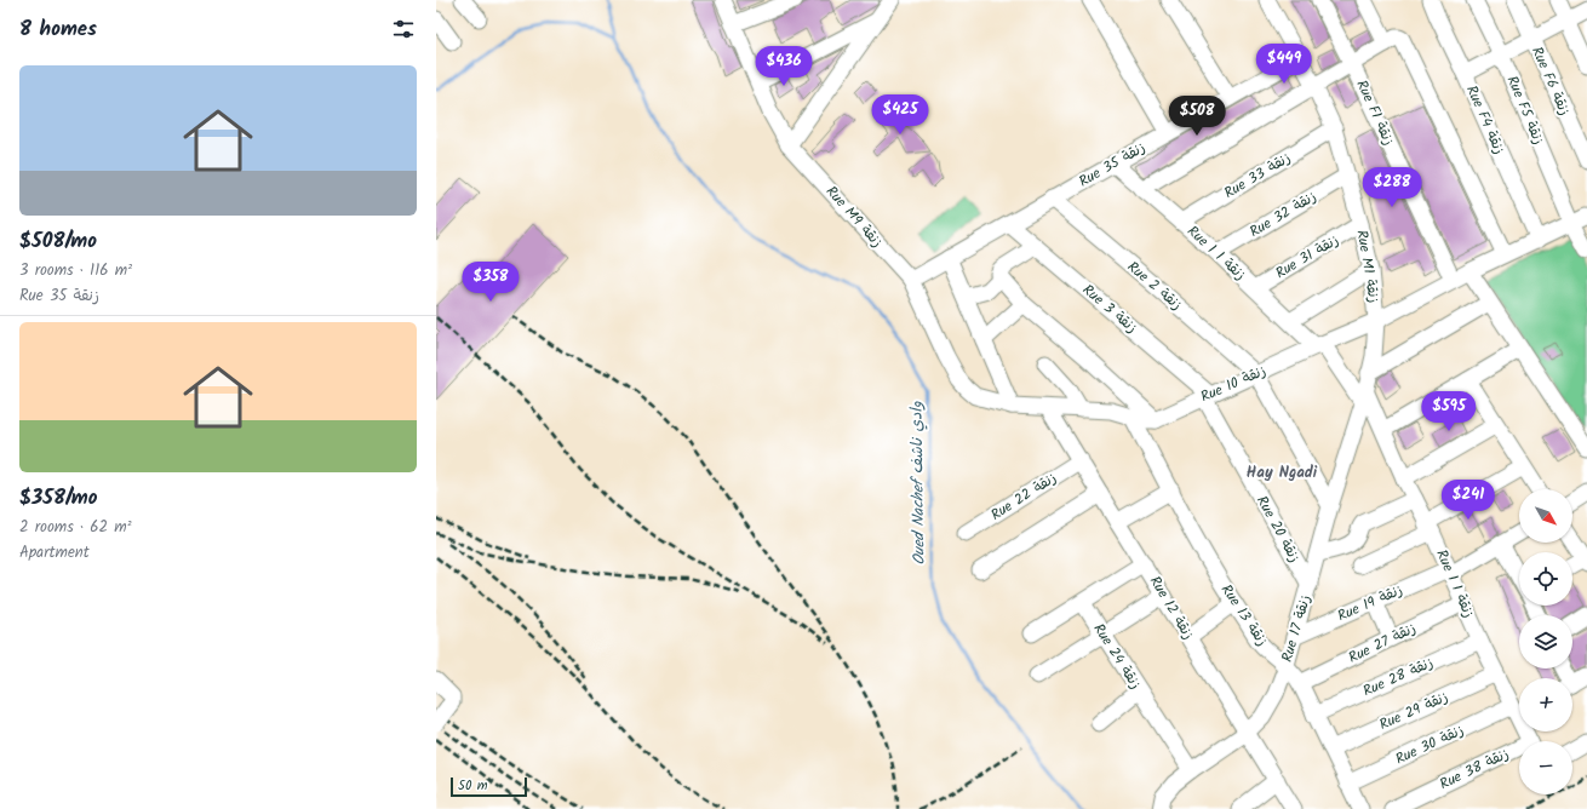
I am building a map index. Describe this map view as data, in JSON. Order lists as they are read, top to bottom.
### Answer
{
  "streets": {
    "street": [
      "Rue F6 زنقة",
      "Rue F5 زنقة",
      "Rue F1 زنقة",
      "Rue F4 زنقة",
      "Rue 35 زنقة",
      "Rue 33 زنقة",
      "Rue 32 زنقة",
      "Rue M9 زنقة",
      "Rue 1 زنقة 1",
      "Rue 31 زنقة",
      "Rue M1 زنقة",
      "Rue 2 زنقة",
      "Rue 3 زنقة",
      "Rue 10 زنقة",
      "Rue 22 زنقة",
      "Rue 20 زنقة",
      "Rue 19 زنقة",
      "Rue 12 زنقة",
      "Rue 13 زنقة",
      "Rue 17 زنقة",
      "Rue 27 زنقة",
      "Rue 24 زنقة",
      "Rue 28 زنقة",
      "Rue 29 زنقة",
      "Rue 30 زنقة",
      "Rue 38 زنقة"
    ]
  },
  "crossings": [
    ["Rue F5 زنقة", "Rue 10 زنقة"],
    ["Rue F1 زنقة", "Rue 10 زنقة"],
    ["Rue F4 زنقة", "Rue 10 زنقة"],
    ["Rue 35 زنقة", "Rue M9 زنقة"],
    ["Rue 35 زنقة", "Rue 1 زنقة 1"],
    ["Rue 35 زنقة", "Rue M1 زنقة"],
    ["Rue 35 زنقة", "Rue 2 زنقة"],
    ["Rue 35 زنقة", "Rue 3 زنقة"],
    ["Rue 33 زنقة", "Rue 1 زنقة 1"],
    ["Rue 33 زنقة", "Rue M1 زنقة"],
    ["Rue 32 زنقة", "Rue 1 زنقة 1"],
    ["Rue 32 زنقة", "Rue M1 زنقة"],
    ["Rue 1 زنقة 1", "Rue 31 زنقة"],
    ["Rue 1 زنقة 1", "Rue 10 زنقة"],
    ["Rue 1 زنقة 1", "Rue 19 زنقة"],
    ["Rue 1 زنقة 1", "Rue 17 زنقة"],
    ["Rue 1 زنقة 1", "Rue 27 زنقة"],
    ["Rue 1 زنقة 1", "Rue 28 زنقة"],
    ["Rue 1 زنقة 1", "Rue 29 زنقة"],
    ["Rue 1 زنقة 1", "Rue 30 زنقة"],
    ["Rue 31 زنقة", "Rue M1 زنقة"],
    ["Rue M1 زنقة", "Rue 10 زنقة"],
    ["Rue M1 زنقة", "Rue 17 زنقة"],
    ["Rue 2 زنقة", "Rue 10 زنقة"],
    ["Rue 2 زنقة", "Rue 17 زنقة"],
    ["Rue 3 زنقة", "Rue 10 زنقة"],
    ["Rue 3 زنقة", "Rue 20 زنقة"],
    ["Rue 10 زنقة", "Rue 20 زنقة"],
    ["Rue 10 زنقة", "Rue 17 زنقة"],
    ["Rue 22 زنقة", "Rue 12 زنقة"],
    ["Rue 20 زنقة", "Rue 17 زنقة"],
    ["Rue 19 زنقة", "Rue 17 زنقة"],
    ["Rue 12 زنقة", "Rue 17 زنقة"],
    ["Rue 13 زنقة", "Rue 17 زنقة"],
    ["Rue 13 زنقة", "Rue 27 زنقة"],
    ["Rue 13 زنقة", "Rue 28 زنقة"],
    ["Rue 13 زنقة", "Rue 29 زنقة"],
    ["Rue 13 زنقة", "Rue 30 زنقة"],
    ["Rue 17 زنقة", "Rue 24 زنقة"]
  ],
  "districts": ["Hay Ngadi"],
  "water": ["Oued Nachef وادي ناشف"],
  "scale_bar": "50 m",
  "north": "bottom right",
  "page": {
    "heading": "8 homes",
    "price": [
      "$449",
      "$436",
      "$425",
      "$508",
      "$288",
      "$358",
      "$595",
      "$241"
    ],
    "list": [
      {
        "name": "$508/mo",
        "note": "3 rooms · 116 m² · Rue 35 زنقة"
      },
      {
        "name": "$358/mo",
        "note": "2 rooms · 62 m² · Apartment"
      }
    ],
    "map_buttons": ["+", "−"],
    "scale": "50 m"
  }
}
